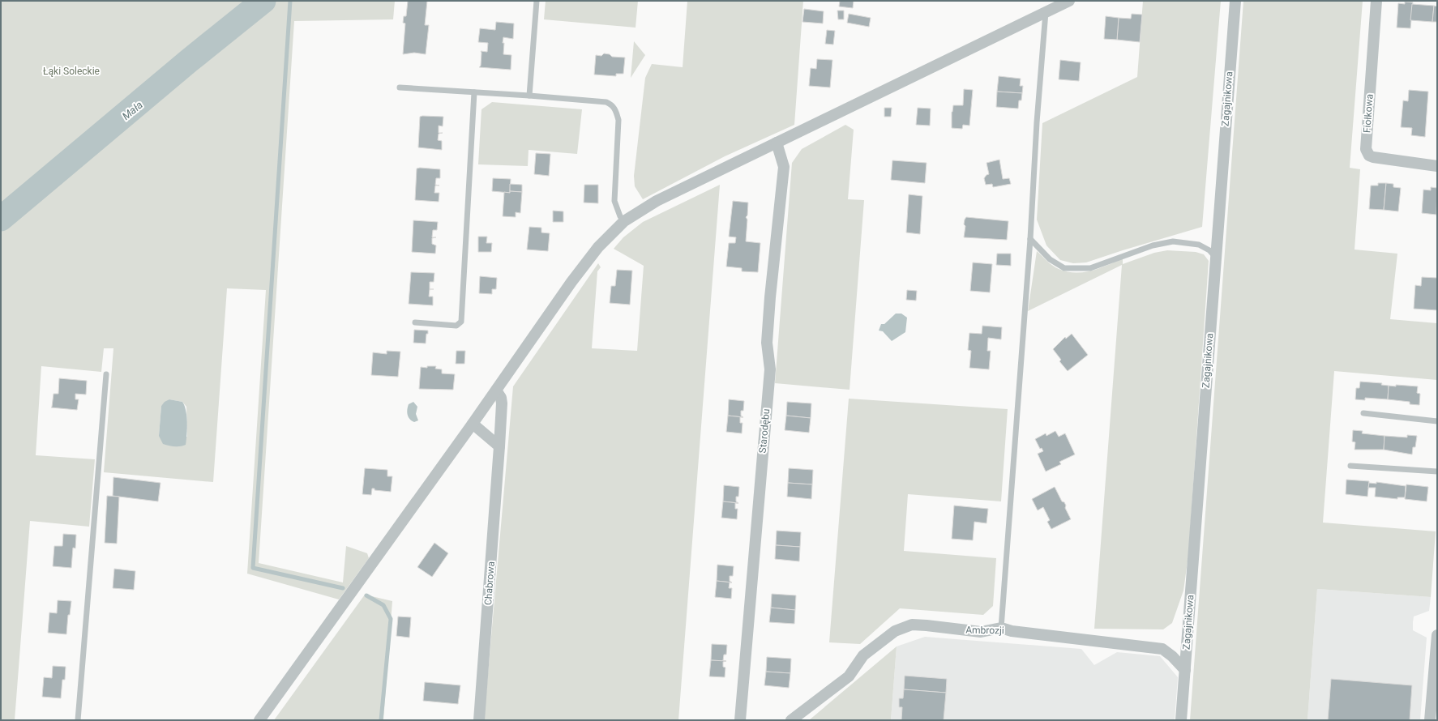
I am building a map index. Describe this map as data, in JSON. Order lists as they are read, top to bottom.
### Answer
{
  "streets": {
    "street": [
      "Zagajnikowa",
      "Fiołkowa",
      "Starodębu",
      "Chabrowa",
      "Ambrozji"
    ]
  },
  "crossings": [
    ["Zagajnikowa", "Ambrozji"]
  ],
  "water": ["Mała"],
  "parks": ["Łąki Soleckie"]
}
